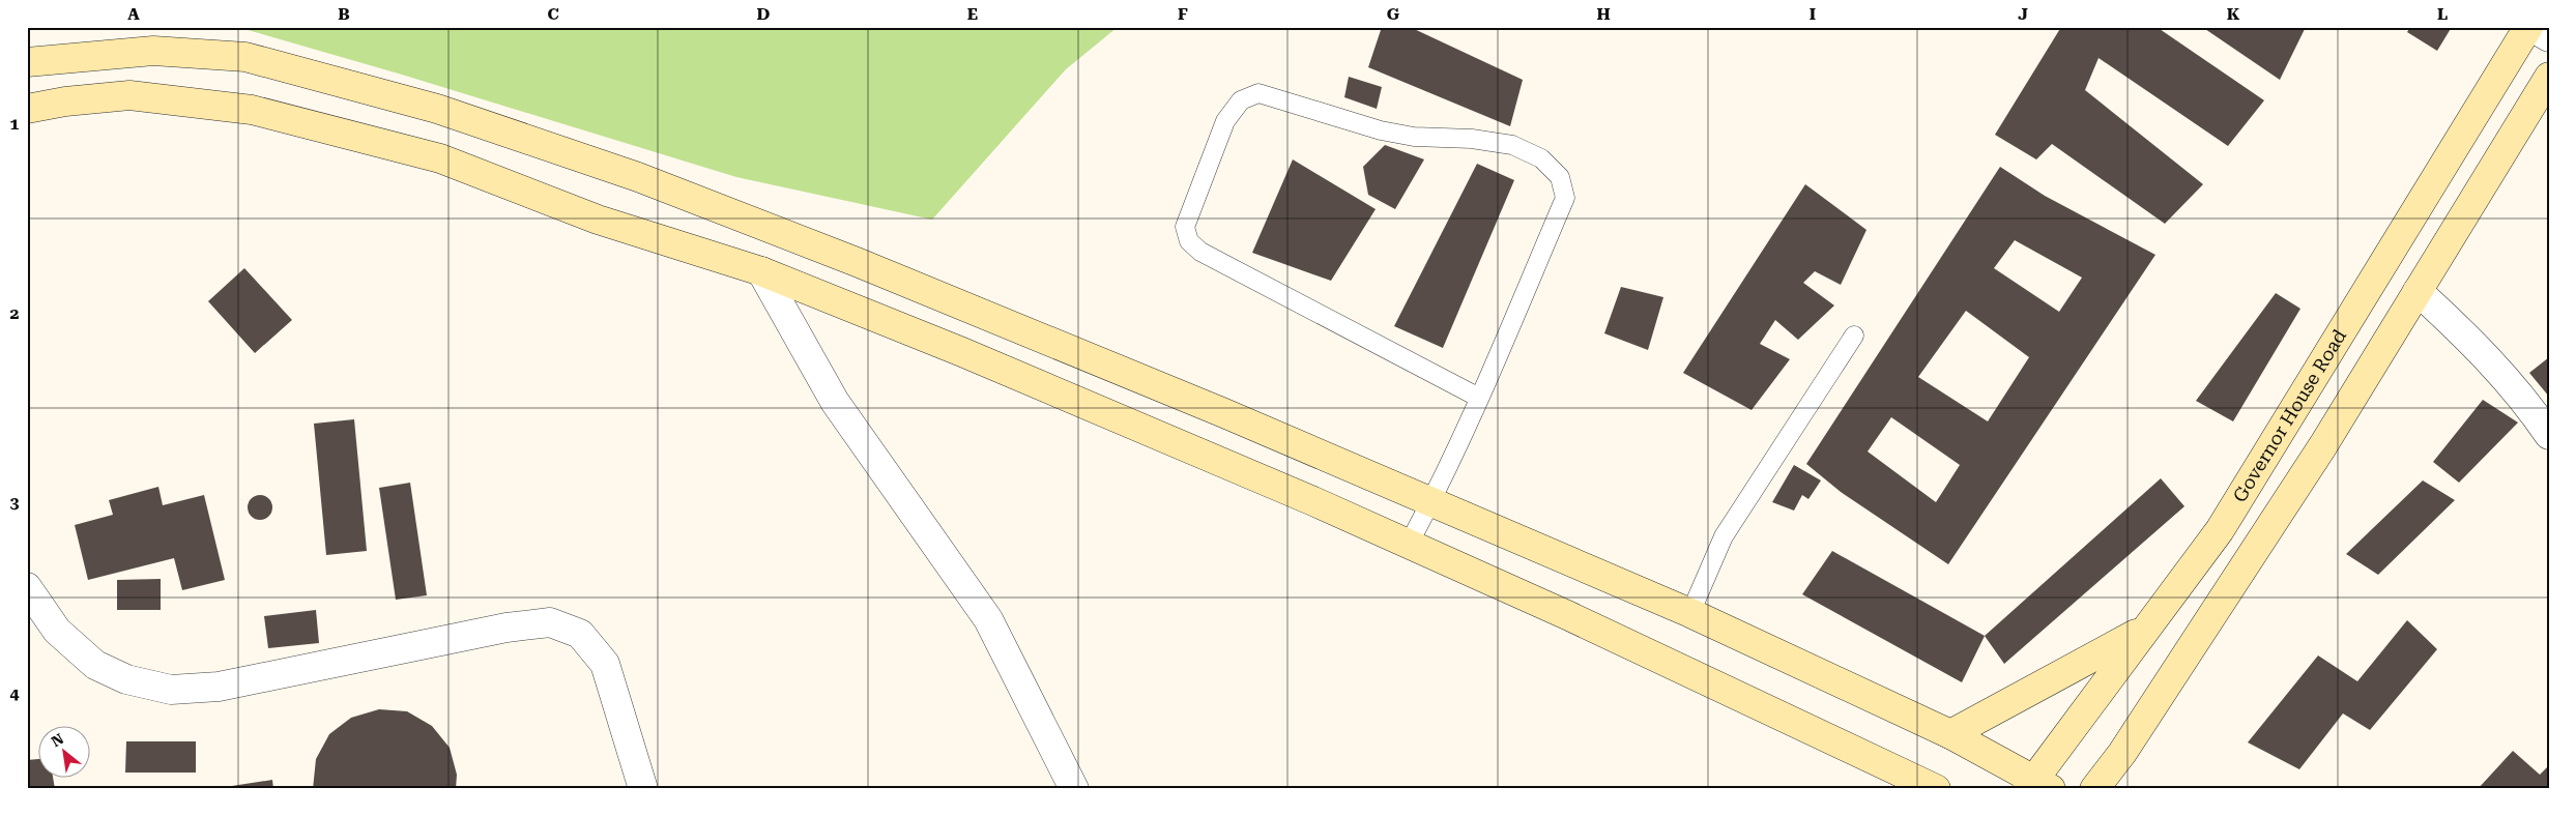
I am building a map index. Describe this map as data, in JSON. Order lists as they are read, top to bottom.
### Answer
{
  "streets": {
    "street": ["Governor House Road"]
  },
  "north": "top left",
  "grid": {
    "columns": [
      "A",
      "B",
      "C",
      "D",
      "E",
      "F",
      "G",
      "H",
      "I",
      "J",
      "K",
      "L"
    ],
    "rows": [
      "1",
      "2",
      "3",
      "4"
    ]
  }
}
